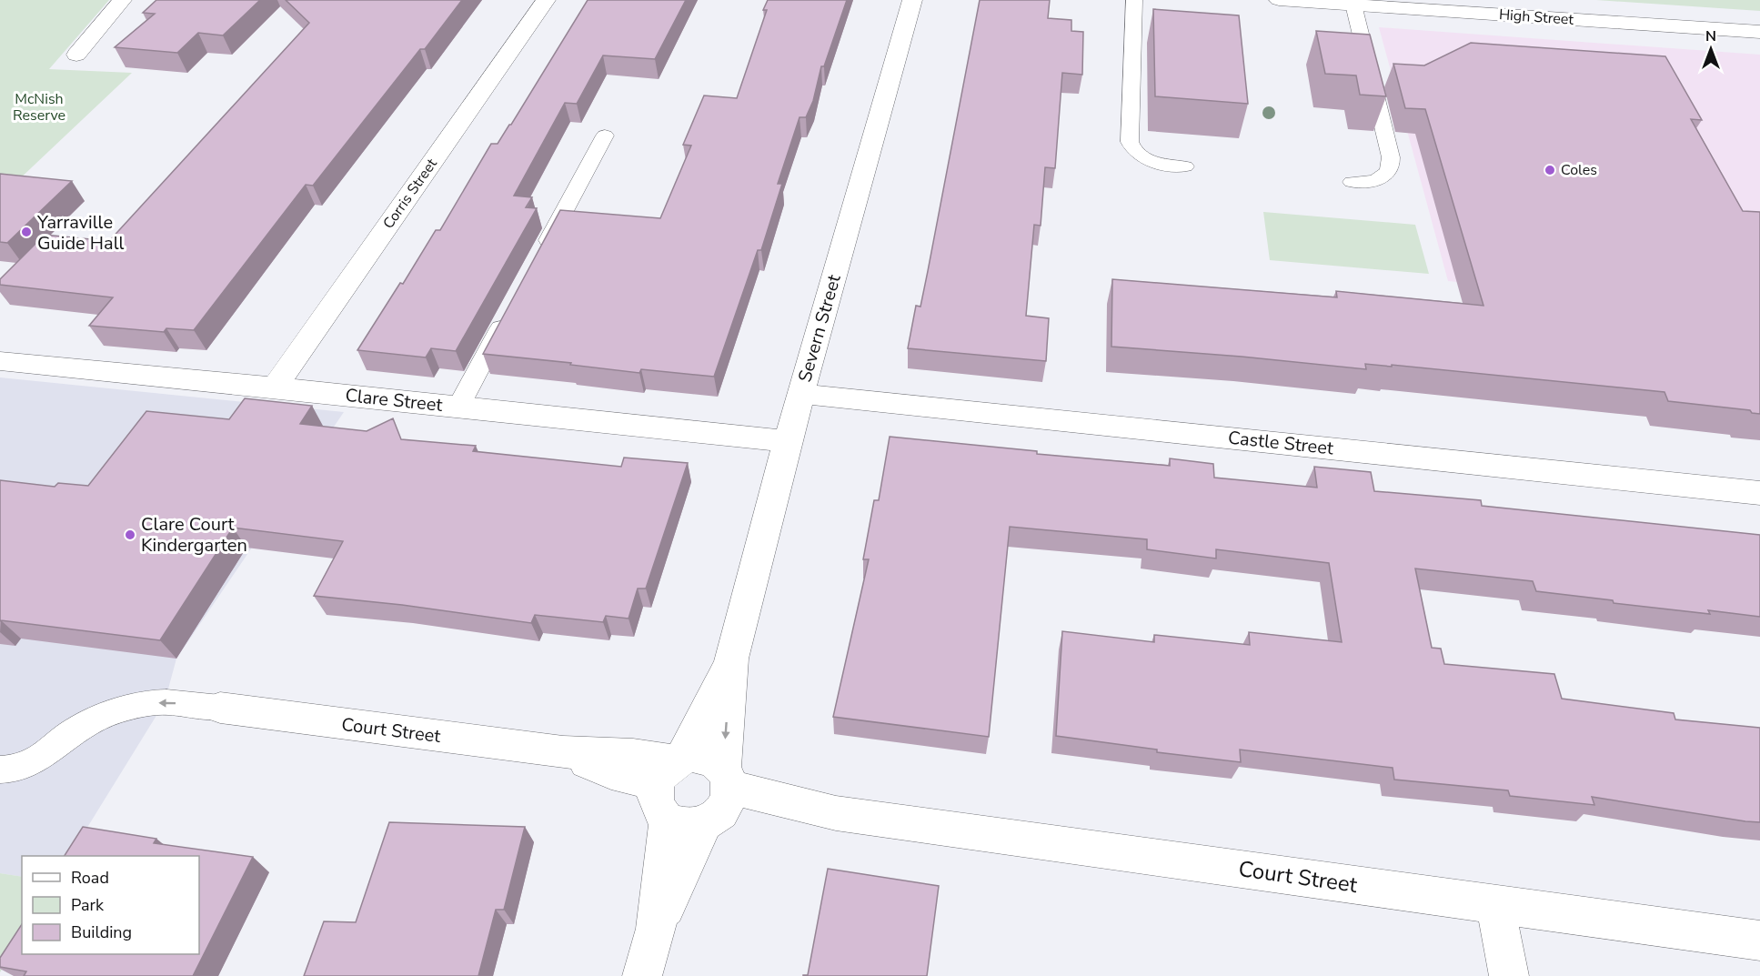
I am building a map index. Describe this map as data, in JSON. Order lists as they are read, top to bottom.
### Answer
{
  "streets": {
    "street": [
      "High Street",
      "Corris Street",
      "Severn Street",
      "Clare Street",
      "Castle Street",
      "Court Street"
    ]
  },
  "crossings": [
    ["Corris Street", "Clare Street"],
    ["Severn Street", "Clare Street"],
    ["Severn Street", "Castle Street"],
    ["Severn Street", "Court Street"]
  ],
  "parks": ["McNish Reserve"],
  "places": ["Coles", "Yarraville Guide Hall", "Clare Court Kindergarten"],
  "legend": ["Road", "Park", "Building"],
  "north": "top"
}
